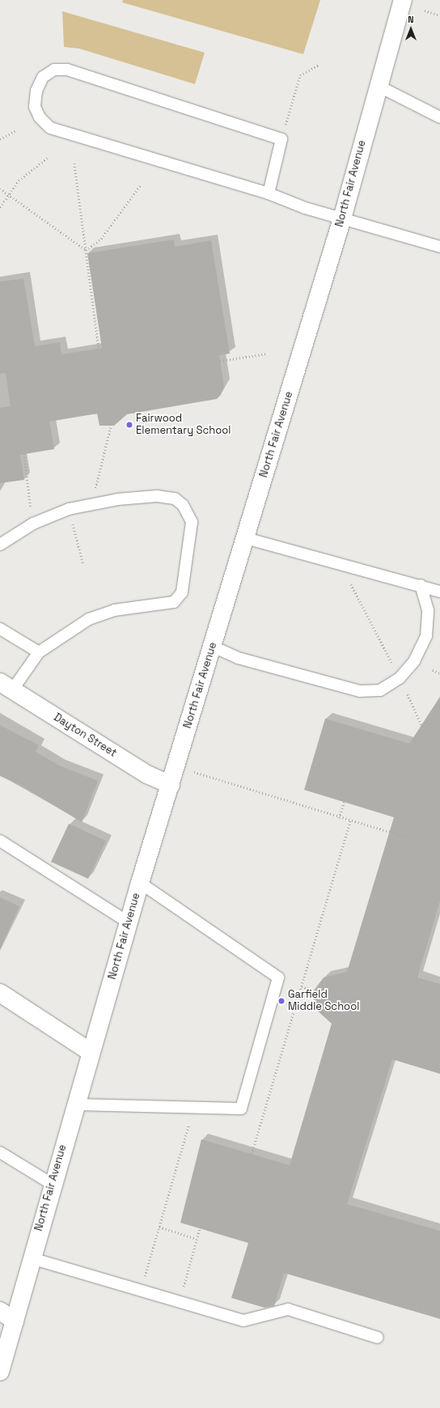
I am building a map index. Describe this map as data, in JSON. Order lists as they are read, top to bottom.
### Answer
{
  "streets": {
    "street": ["North Fair Avenue", "Dayton Street"]
  },
  "crossings": [
    ["North Fair Avenue", "Dayton Street"]
  ],
  "places": ["Fairwood Elementary School", "Garfield Middle School"],
  "north": "top"
}
